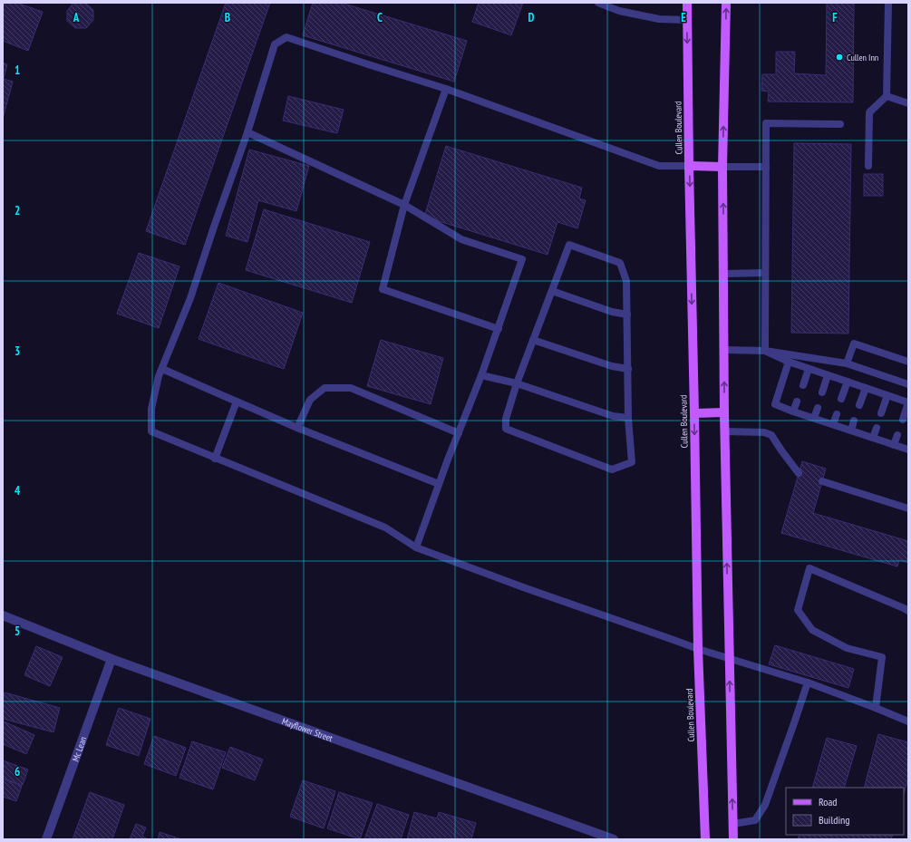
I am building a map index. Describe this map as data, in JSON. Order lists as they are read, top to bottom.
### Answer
{
  "streets": {
    "main road": ["Cullen Boulevard"],
    "street": ["Mayflower Street", "Mc Lean"]
  },
  "crossings": [
    ["Mayflower Street", "Mc Lean"]
  ],
  "places": ["Cullen Inn"],
  "legend": ["Road", "Building"],
  "grid": {
    "columns": [
      "A",
      "B",
      "C",
      "D",
      "E",
      "F"
    ],
    "rows": [
      "1",
      "2",
      "3",
      "4",
      "5",
      "6"
    ]
  }
}
